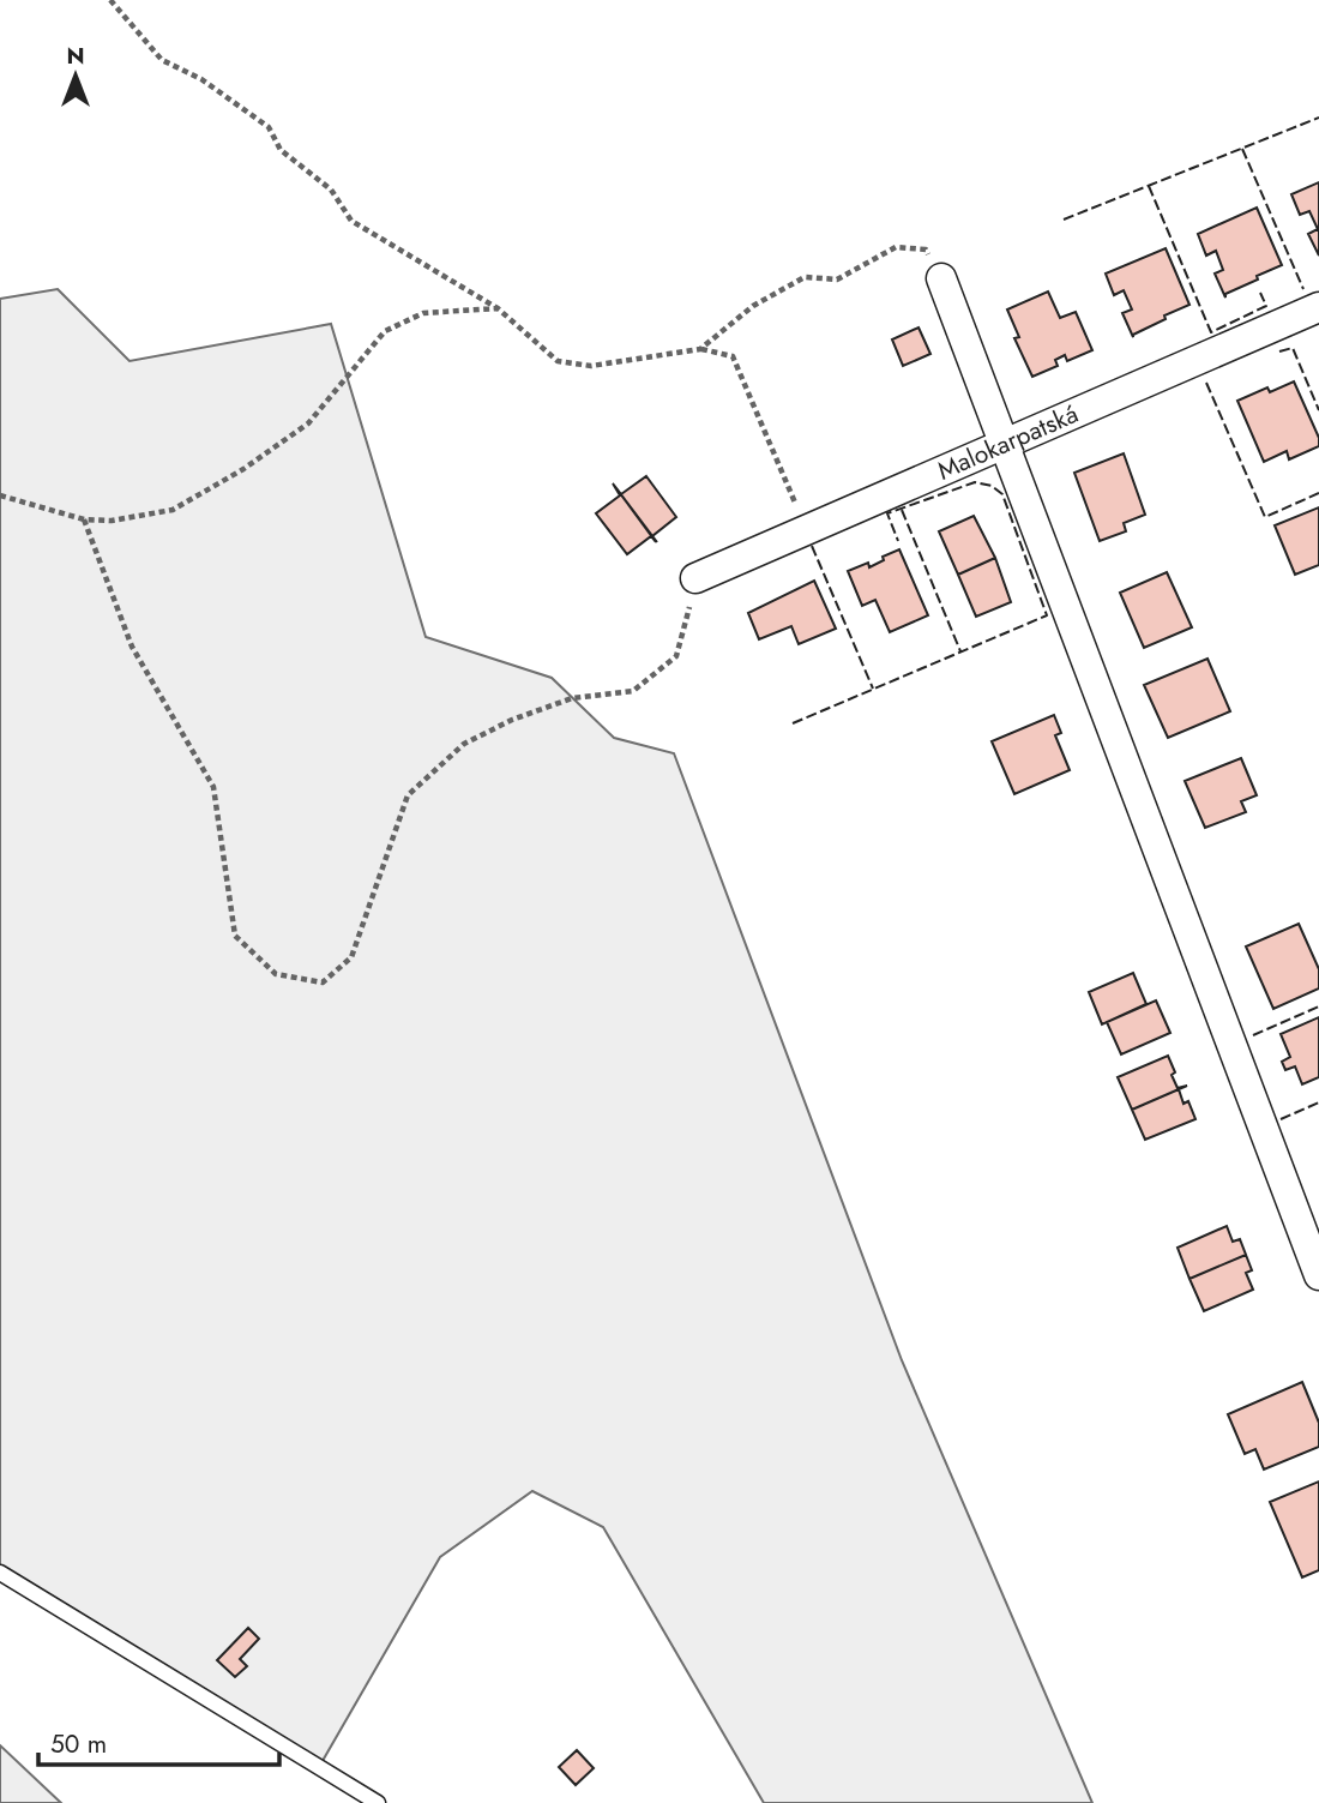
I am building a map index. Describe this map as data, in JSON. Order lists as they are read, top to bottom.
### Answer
{
  "streets": {
    "street": ["Malokarpatská"]
  },
  "scale_bar": "50 m",
  "north": "top"
}
